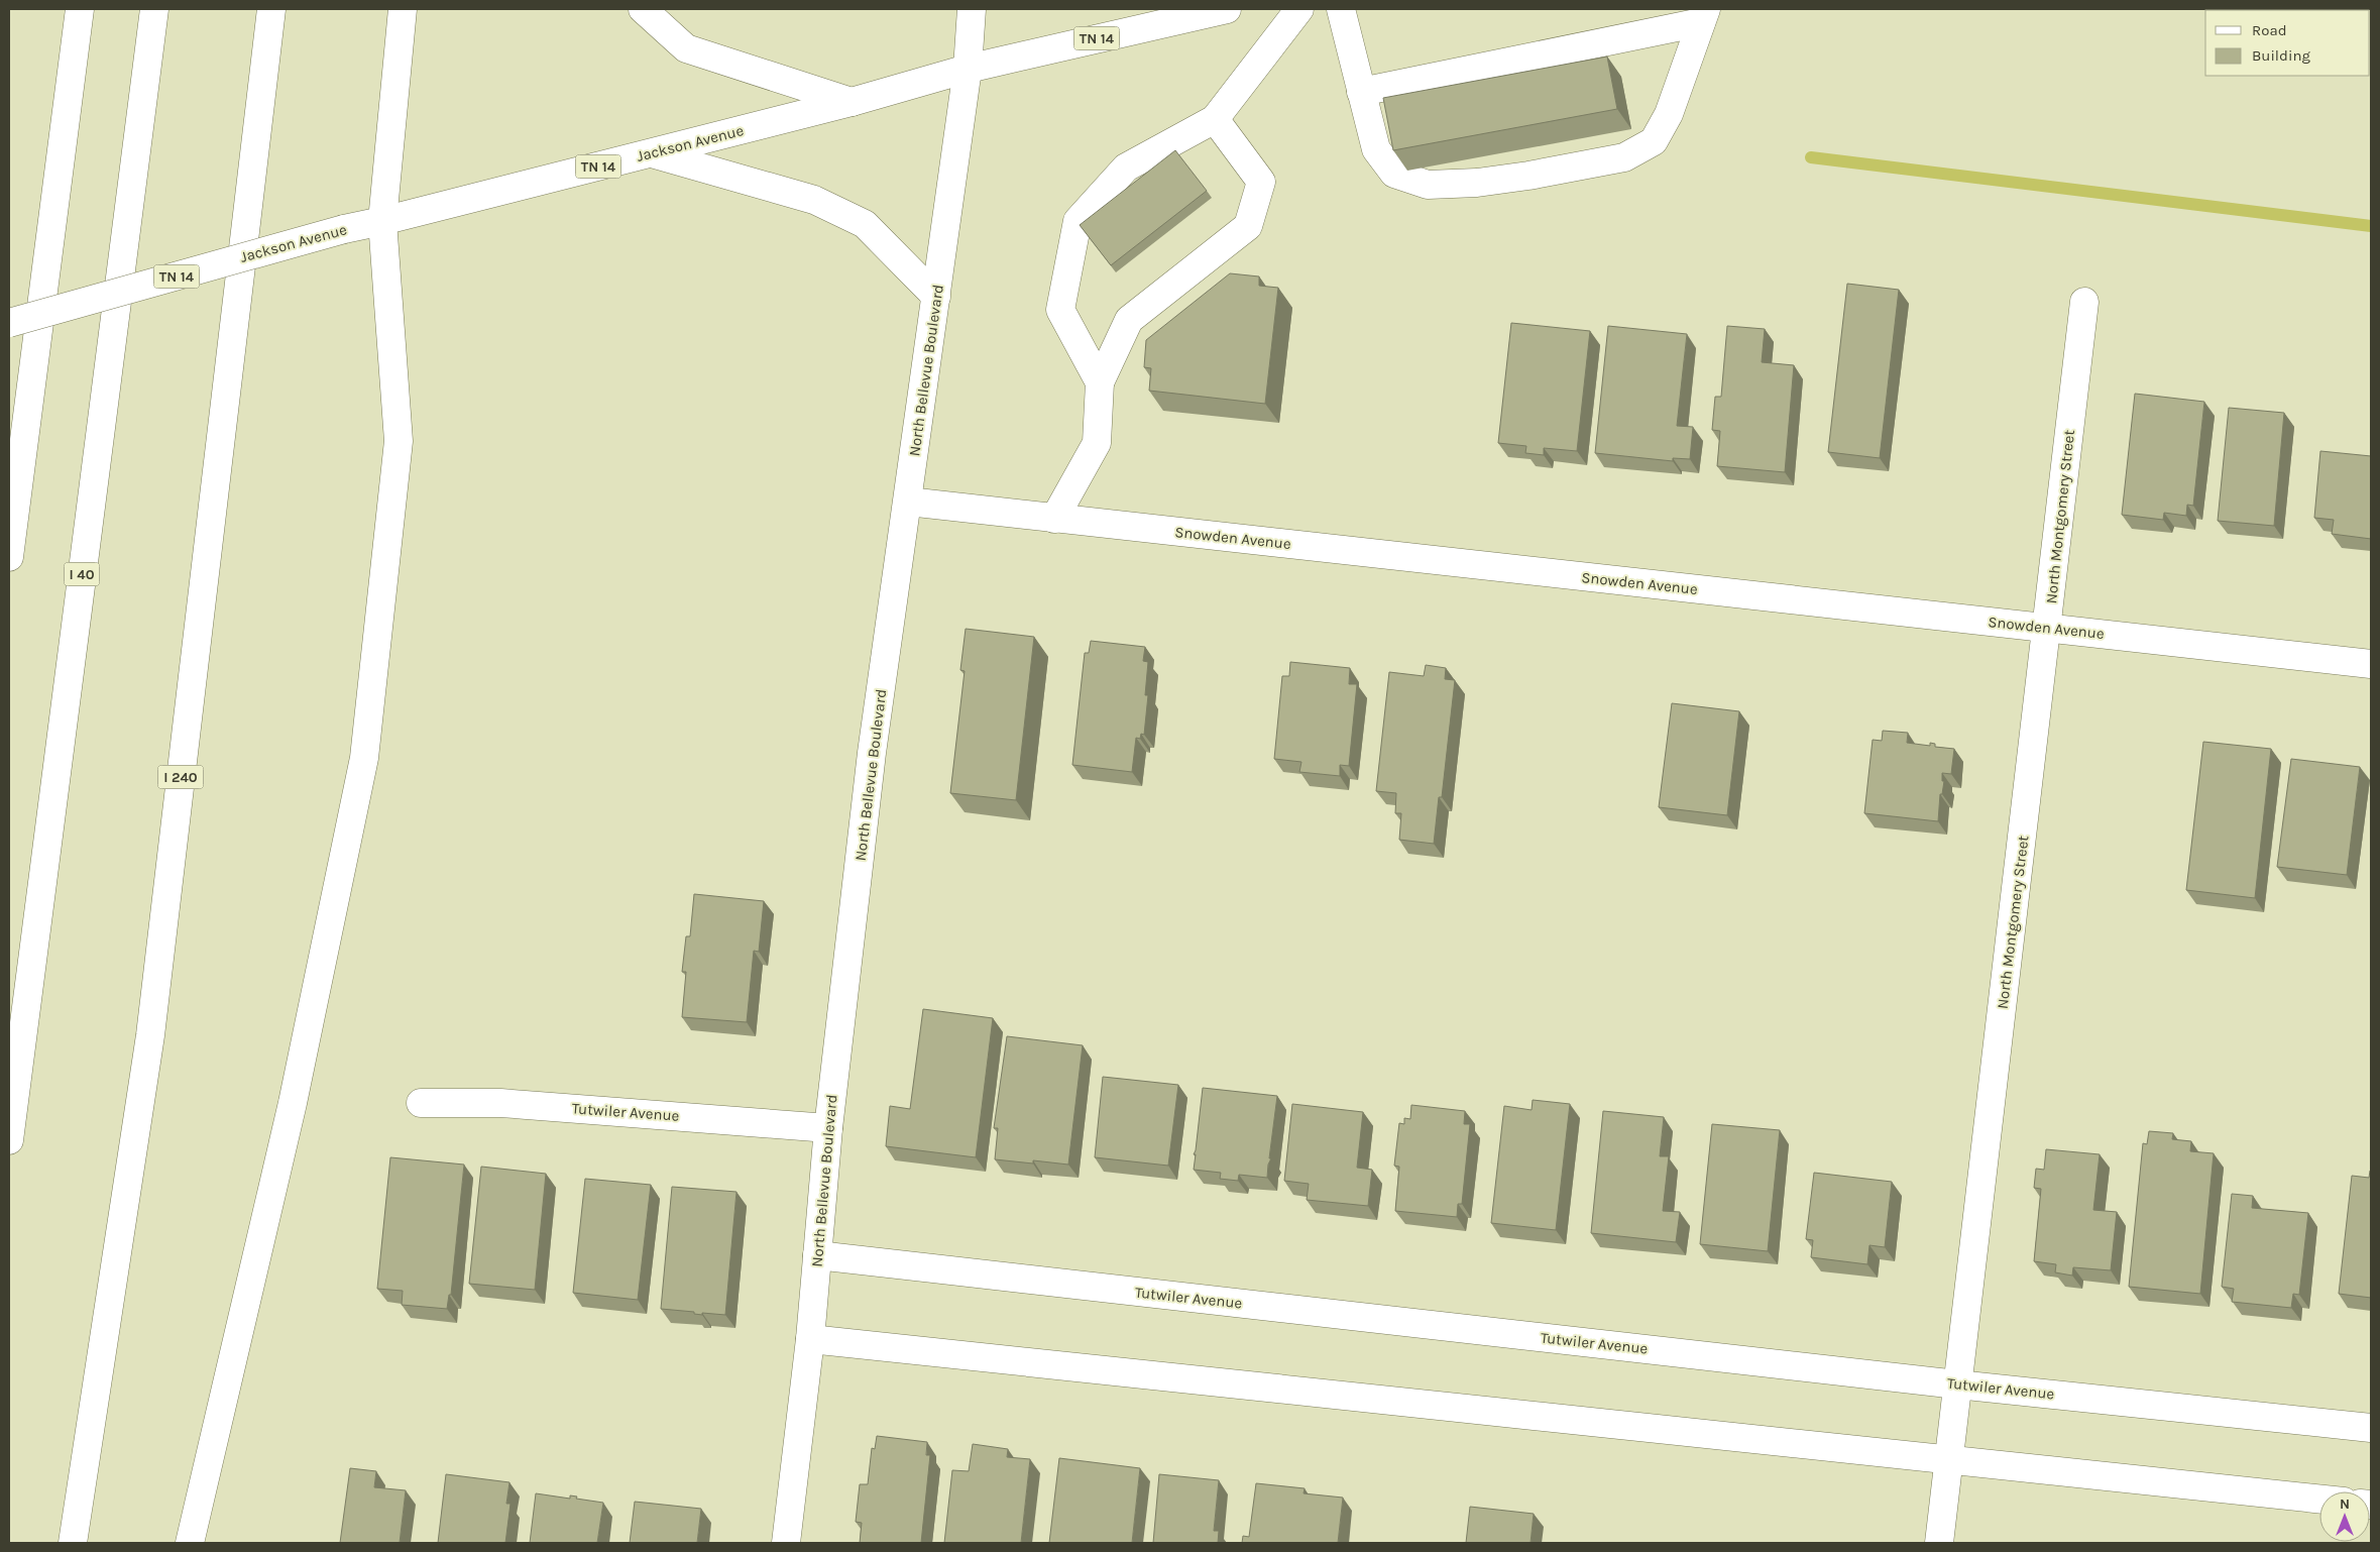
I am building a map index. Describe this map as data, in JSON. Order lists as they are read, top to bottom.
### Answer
{
  "streets": {
    "main road": [
      "TN 14",
      "Jackson Avenue",
      "North Bellevue Boulevard",
      "North Montgomery Street",
      "Snowden Avenue",
      "I 40",
      "I 240",
      "Tutwiler Avenue"
    ]
  },
  "crossings": [
    ["Jackson Avenue", "North Bellevue Boulevard"],
    ["North Bellevue Boulevard", "Snowden Avenue"],
    ["North Bellevue Boulevard", "Tutwiler Avenue"],
    ["North Montgomery Street", "Snowden Avenue"],
    ["North Montgomery Street", "Tutwiler Avenue"]
  ],
  "legend": ["Road", "Building"],
  "north": "top"
}
